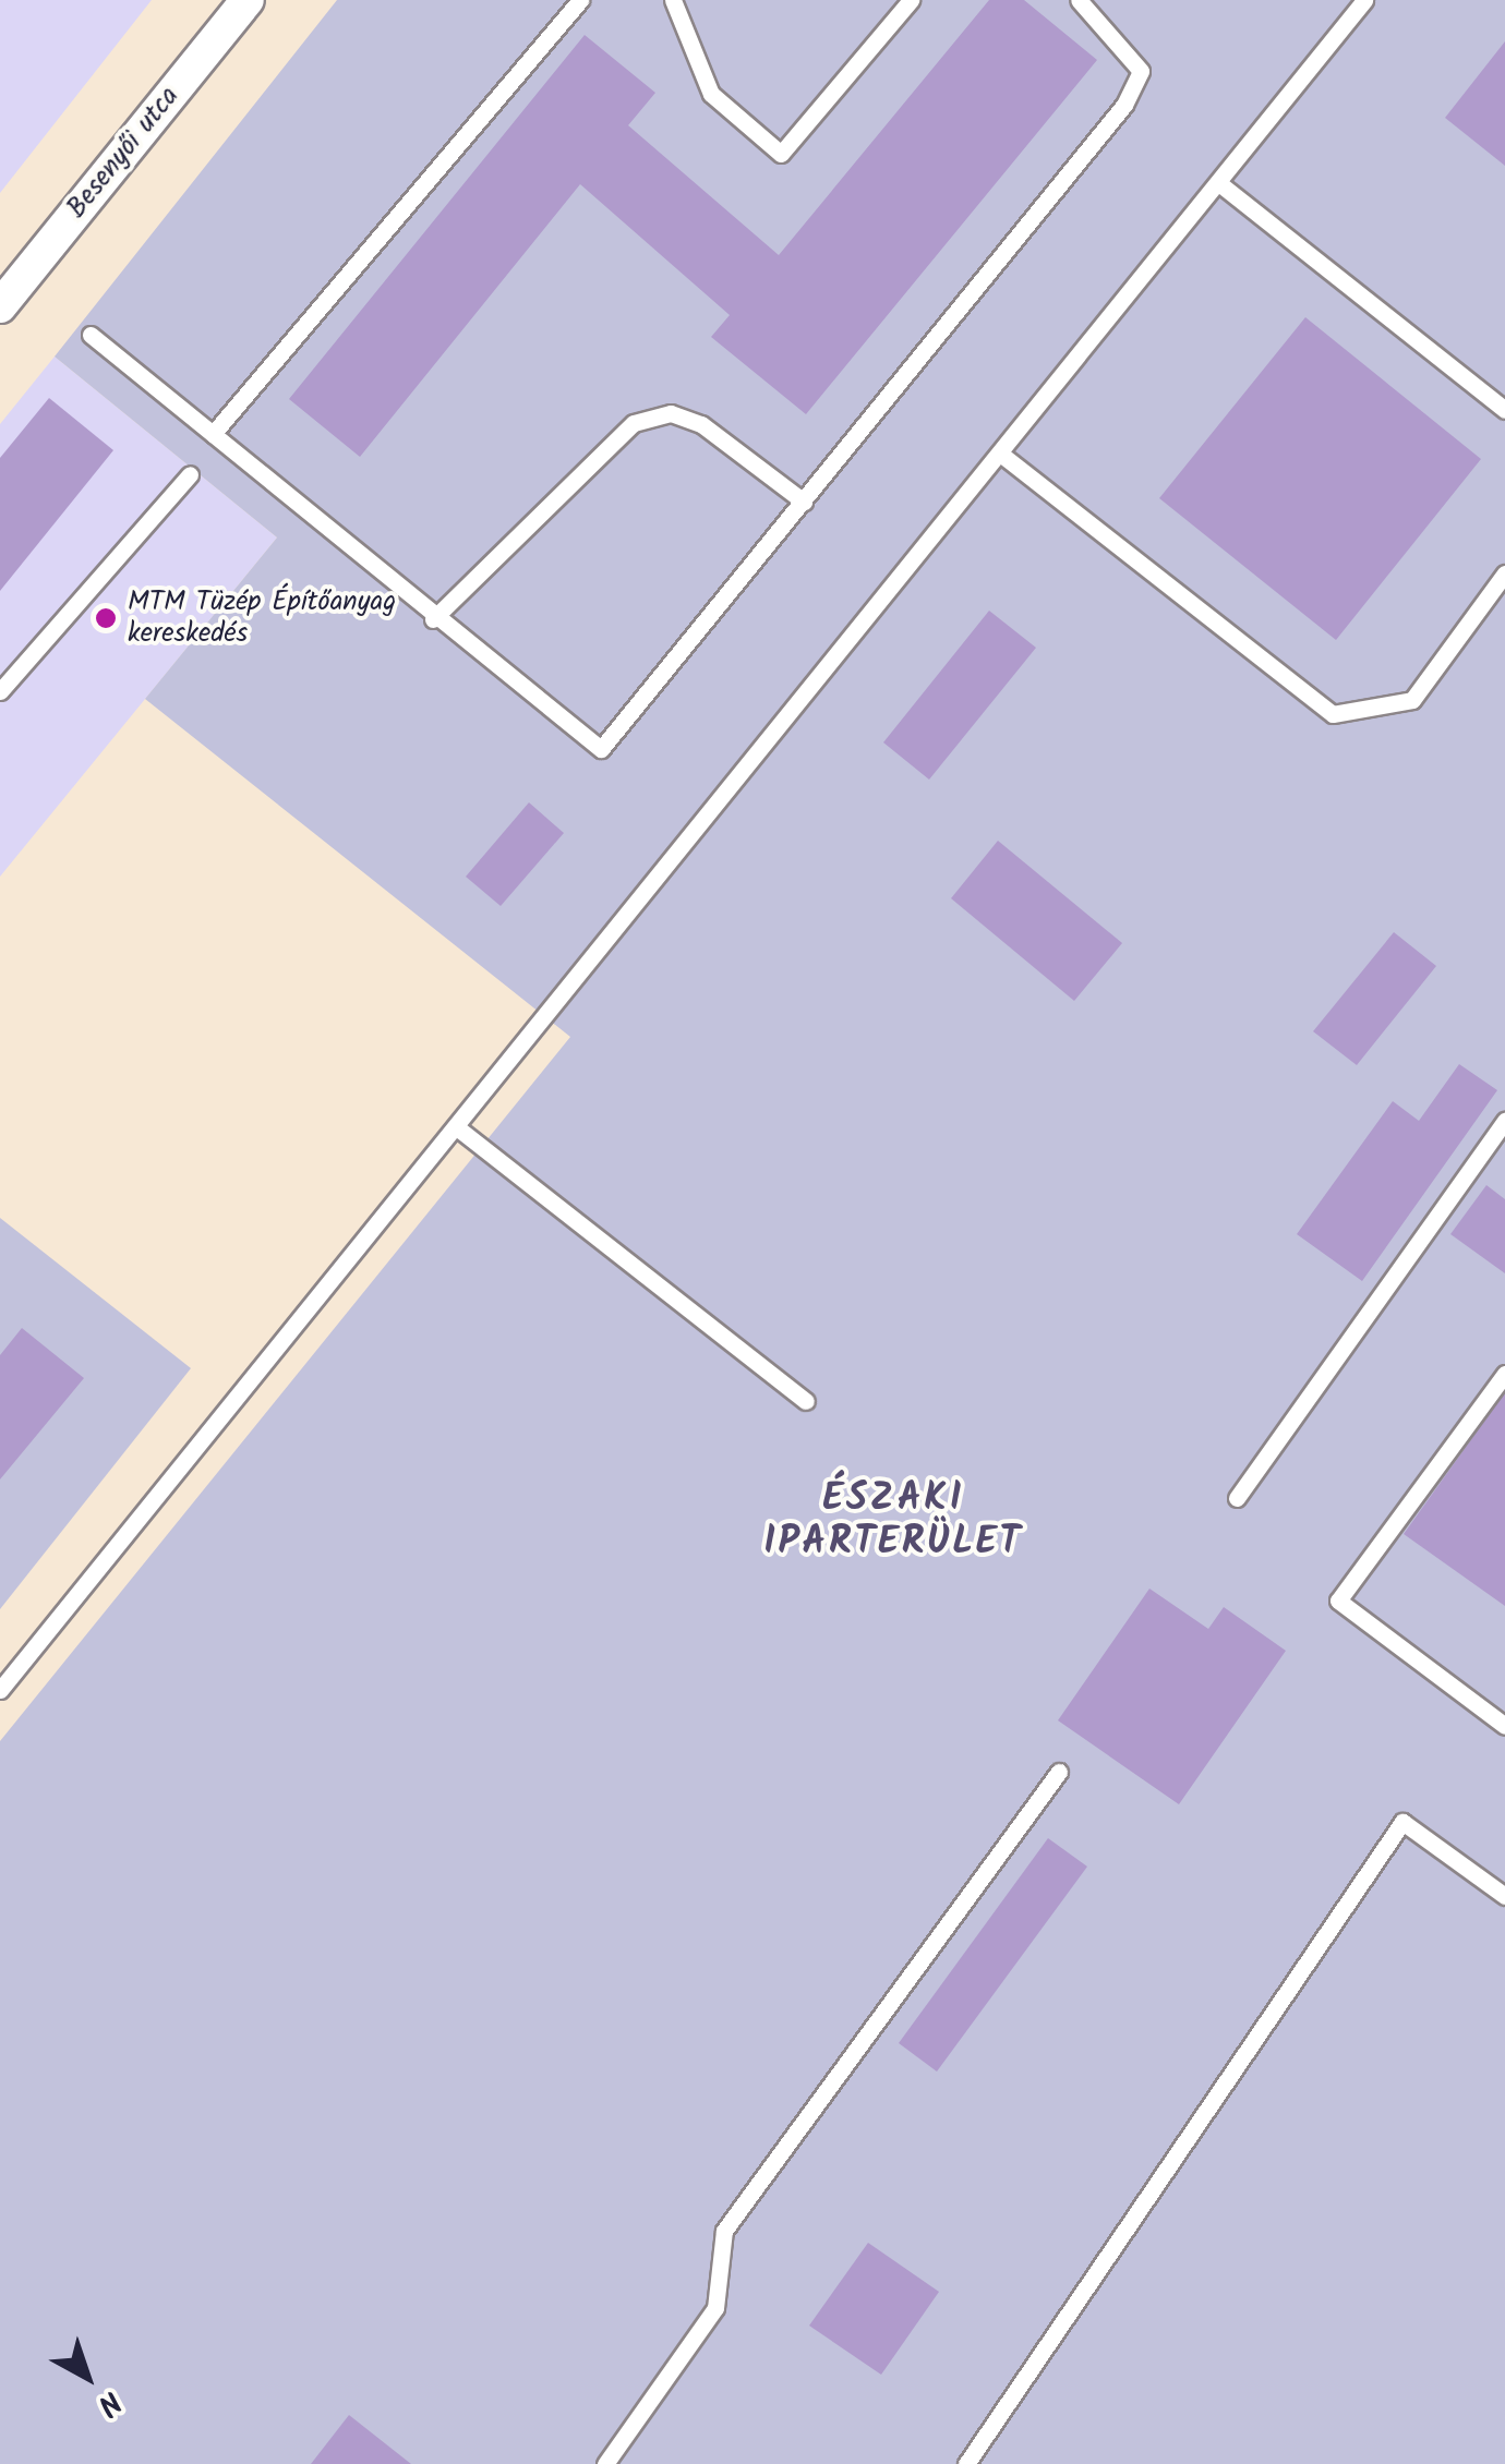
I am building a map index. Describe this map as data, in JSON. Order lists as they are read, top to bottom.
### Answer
{
  "streets": {
    "street": ["Besenyői utca"]
  },
  "districts": ["ÉSZAKI IPARTERÜLET"],
  "places": ["MTM Tüzép Építőanyag kereskedés"],
  "north": "bottom right"
}
